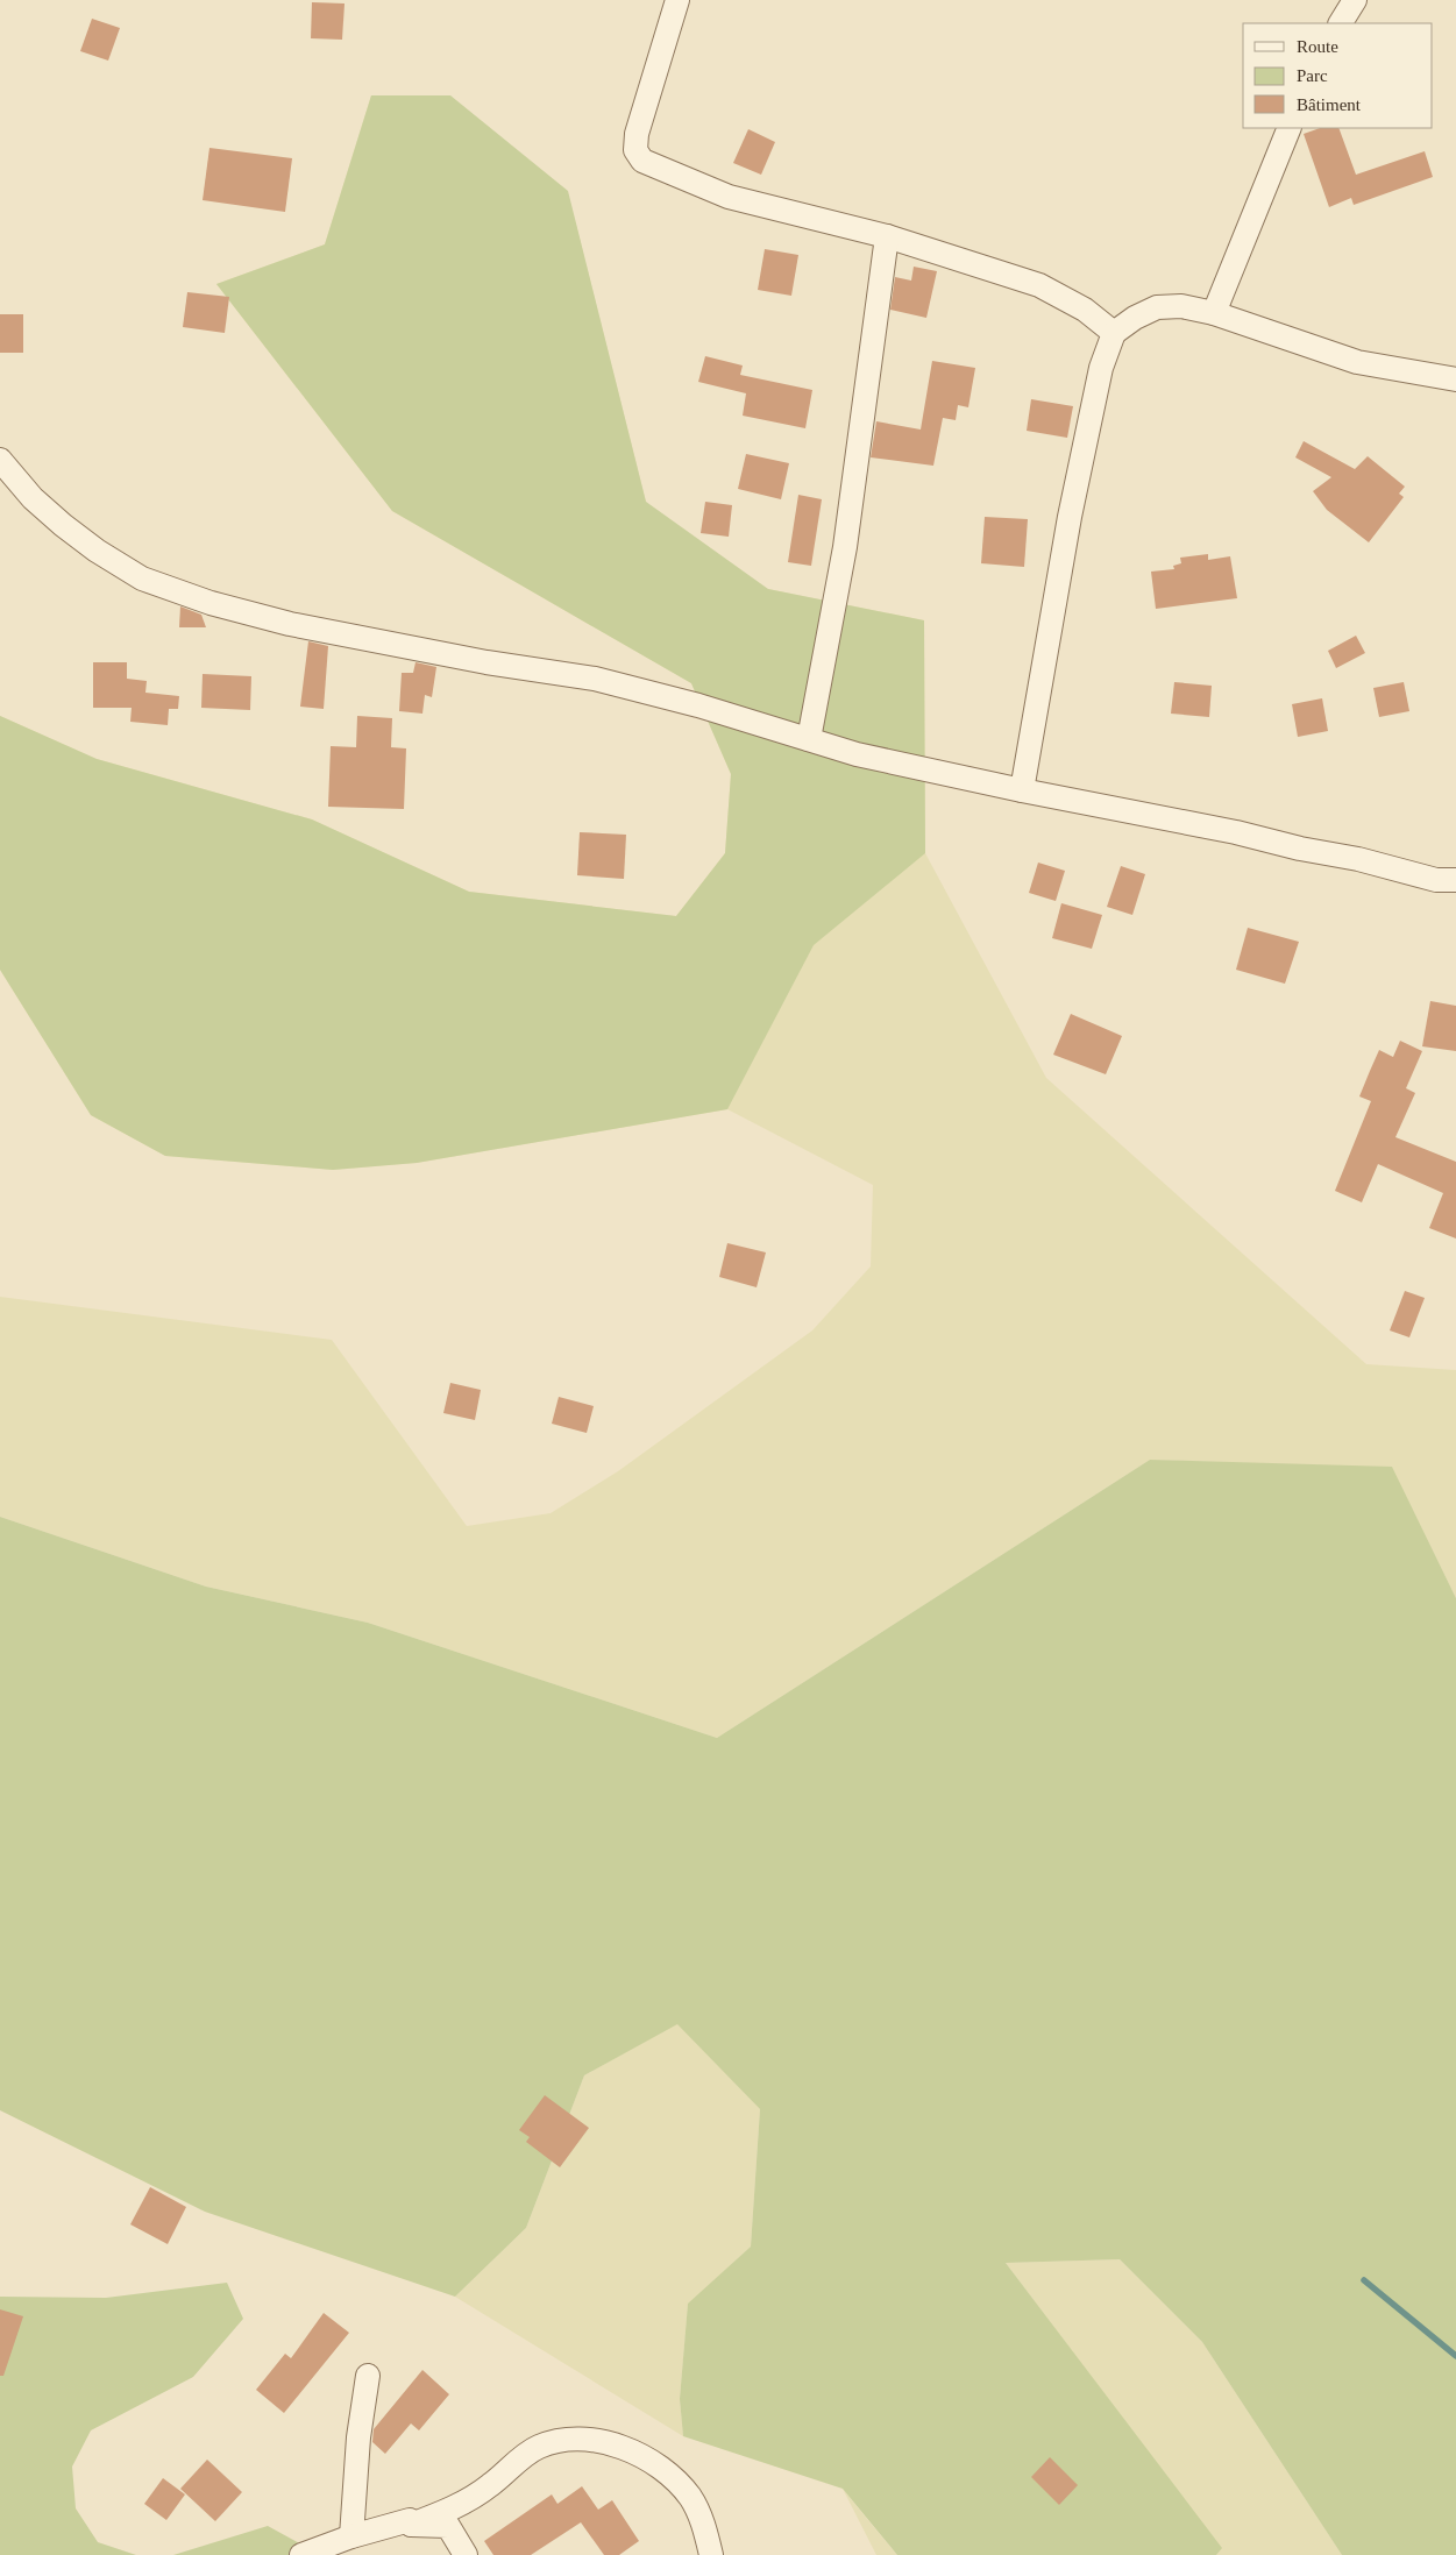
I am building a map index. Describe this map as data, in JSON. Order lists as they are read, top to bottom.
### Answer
{
  "legend": ["Route", "Parc", "Bâtiment"]
}
